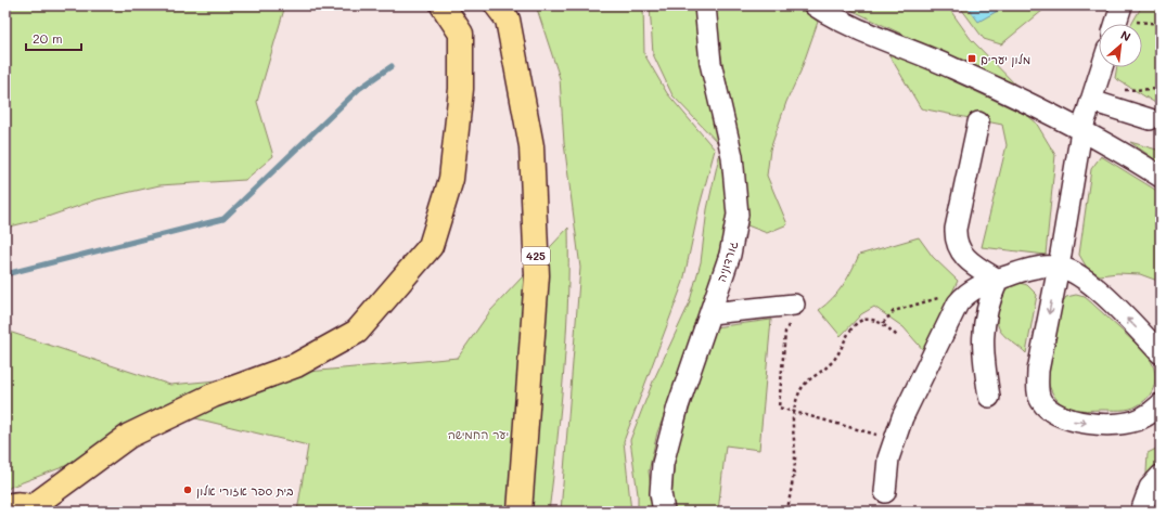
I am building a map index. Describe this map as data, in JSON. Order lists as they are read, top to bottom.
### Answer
{
  "streets": {
    "main road": ["425"],
    "street": ["גורדוניה"]
  },
  "parks": ["יער החמישה"],
  "places": {
    "transit": ["מלון יערים"],
    "other": ["בית ספר אזורי אלון"]
  },
  "scale_bar": "20 m",
  "north": "top right"
}
